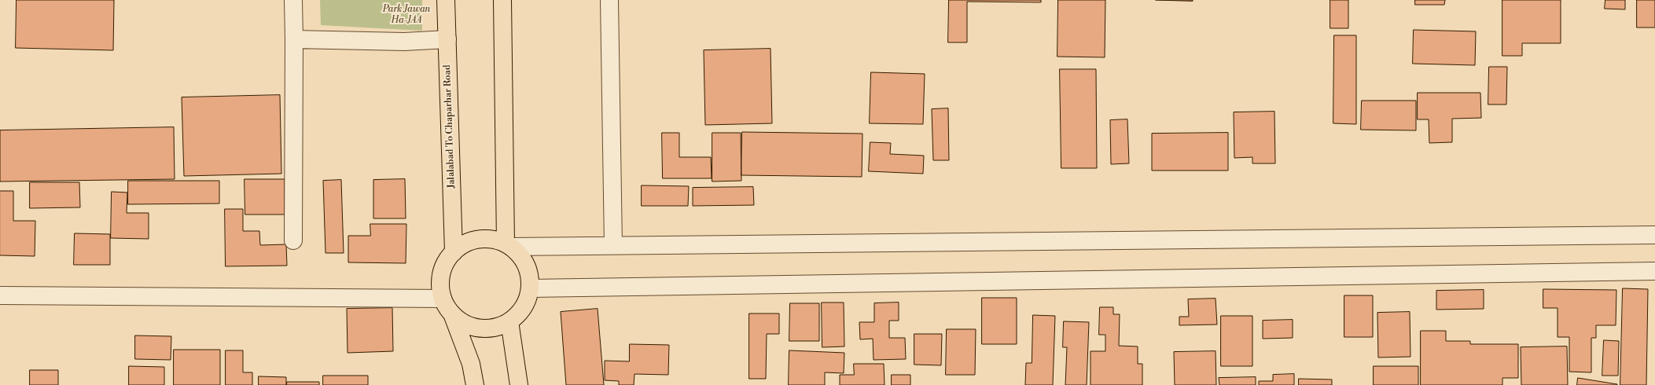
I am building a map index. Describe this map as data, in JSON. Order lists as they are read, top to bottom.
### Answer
{
  "streets": {
    "main road": ["Jalalabad To Chaparhar Road"]
  },
  "parks": ["Park Jawan Ha-JAA"]
}
